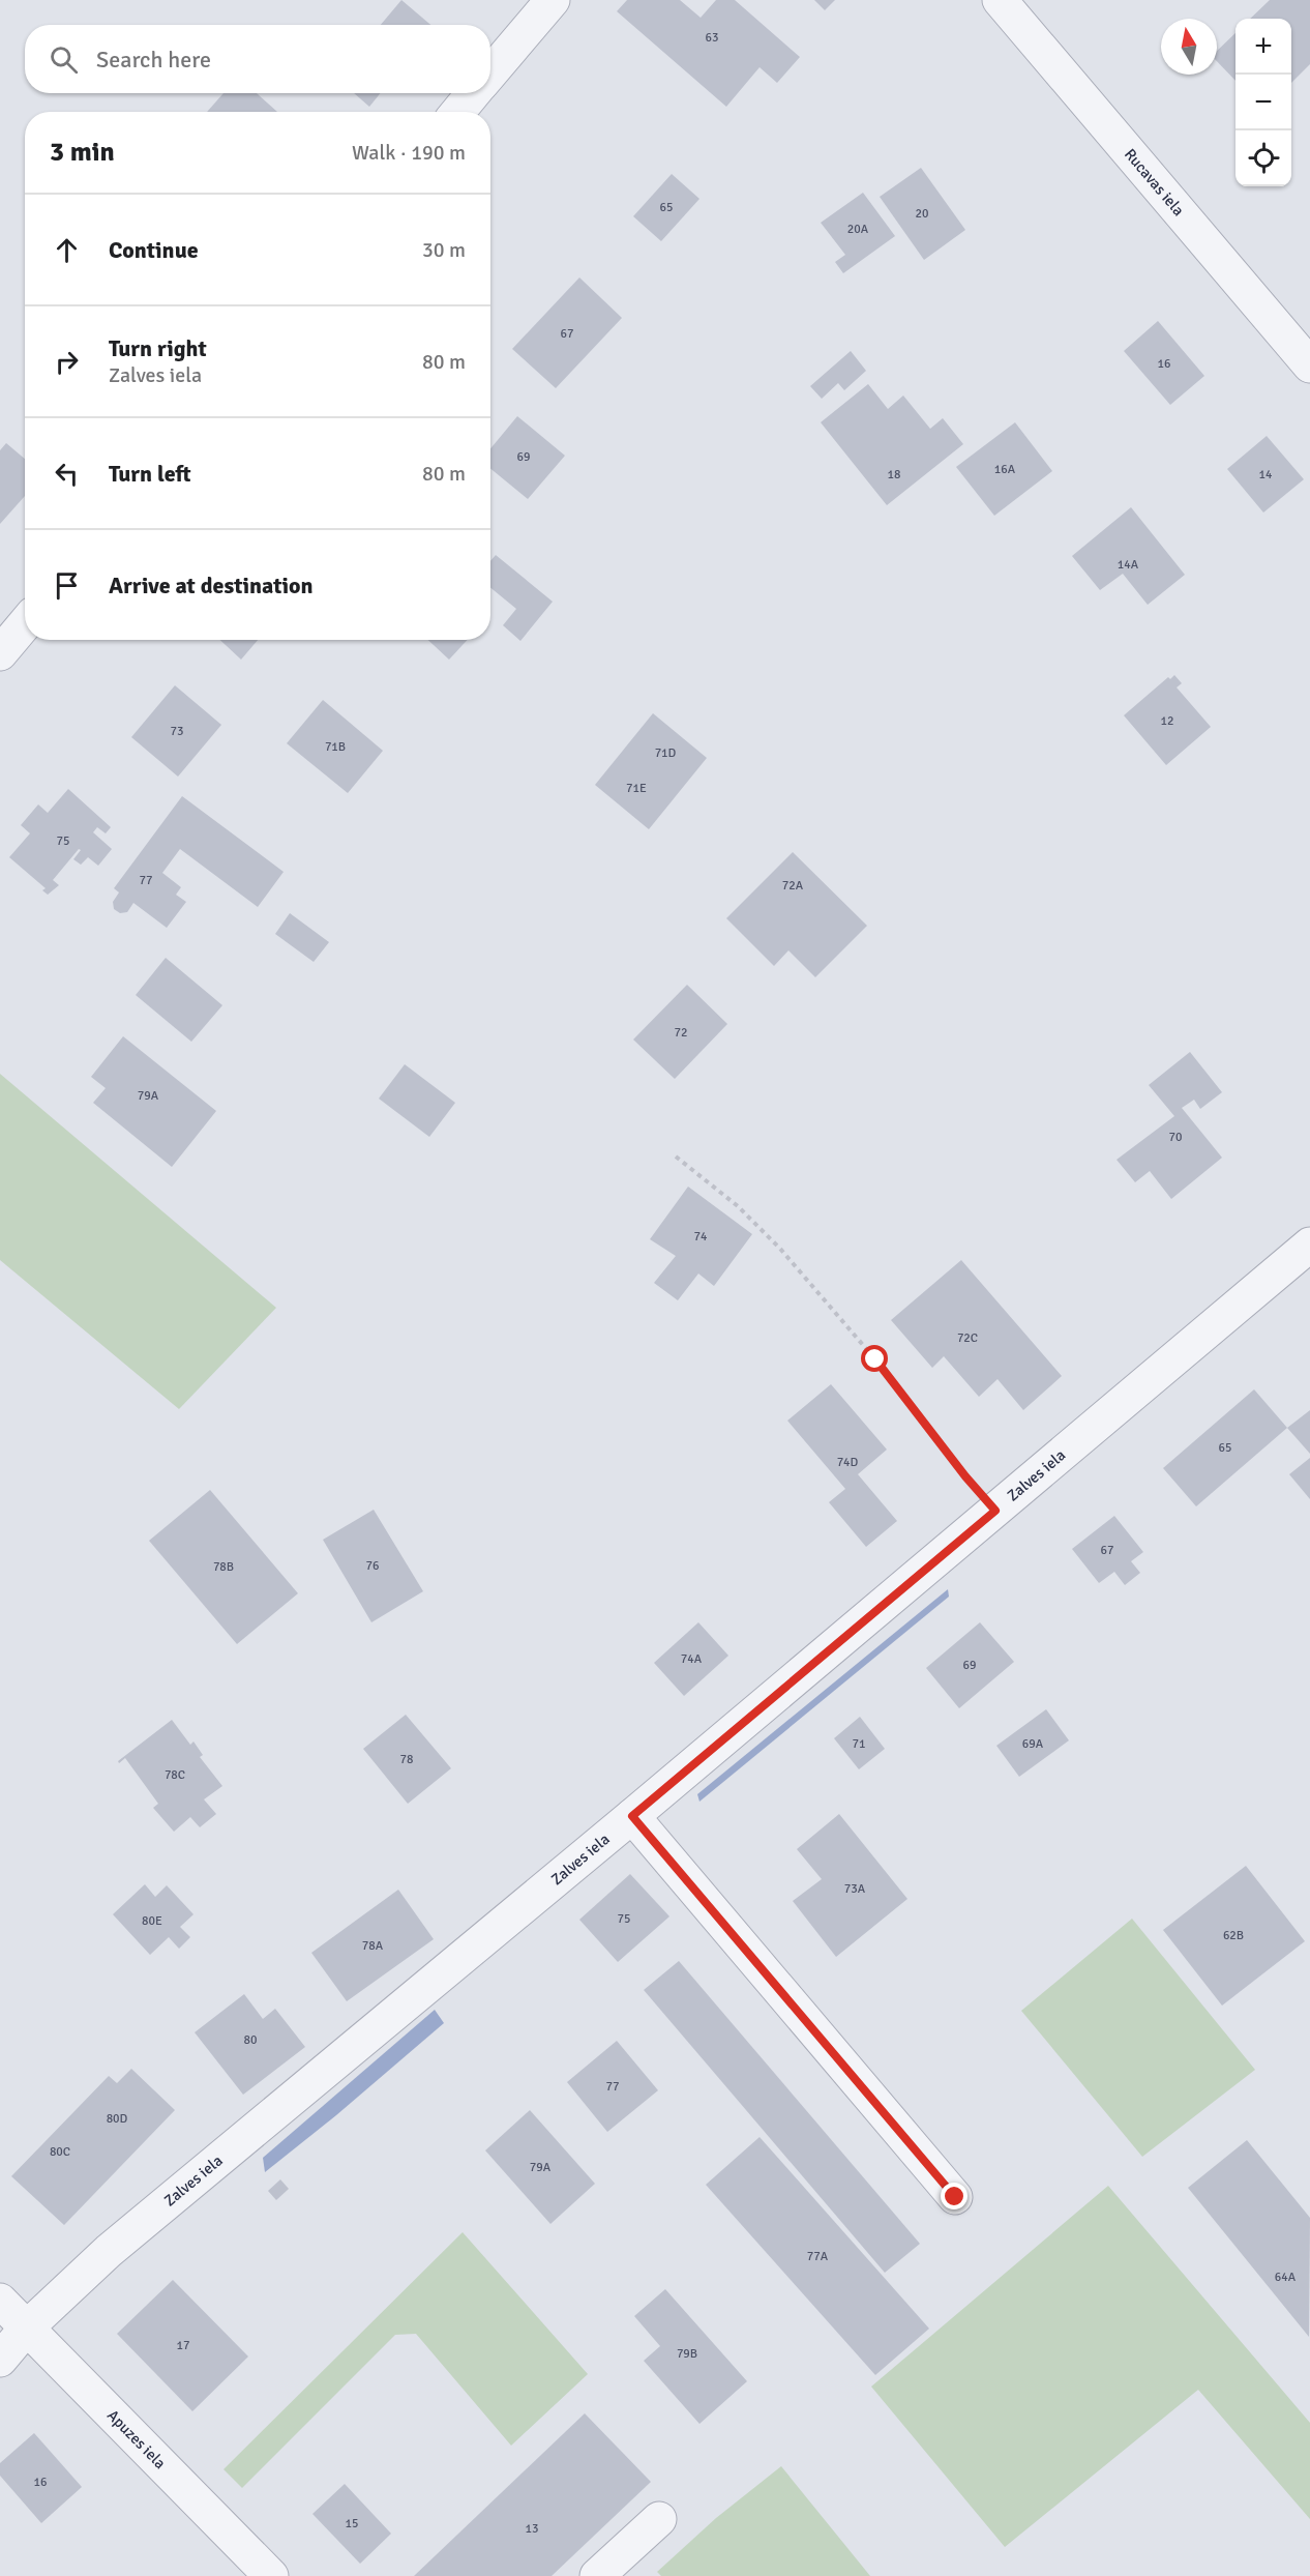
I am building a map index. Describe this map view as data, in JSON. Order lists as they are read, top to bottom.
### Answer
{
  "streets": {
    "street": ["Rucavas iela", "Zalves iela", "Apuzes iela"]
  },
  "crossings": [
    ["Zalves iela", "Apuzes iela"]
  ],
  "house_numbers": [
    "63",
    "65",
    "20",
    "20A",
    "67",
    "16",
    "69",
    "16A",
    "18",
    "14",
    "14A",
    "12",
    "73",
    "71B",
    "71D",
    "71E",
    "75",
    "77",
    "72A",
    "72",
    "79A",
    "70",
    "74",
    "72C",
    "65",
    "74D",
    "67",
    "76",
    "78B",
    "74A",
    "69",
    "71",
    "69A",
    "78",
    "78C",
    "73A",
    "75",
    "80E",
    "62B",
    "78A",
    "80",
    "77",
    "80D",
    "80C",
    "79A",
    "77A",
    "64A",
    "17",
    "79B",
    "16",
    "15",
    "13"
  ],
  "north": "top",
  "page": {
    "map_buttons": ["+", "−"],
    "search": "Search here",
    "heading": ["3 min", "Walk · 190 m"],
    "list": [
      ["Continue", "30 m"],
      ["Turn right", "Zalves iela", "80 m"],
      ["Turn left", "80 m"],
      "Arrive at destination"
    ]
  }
}
